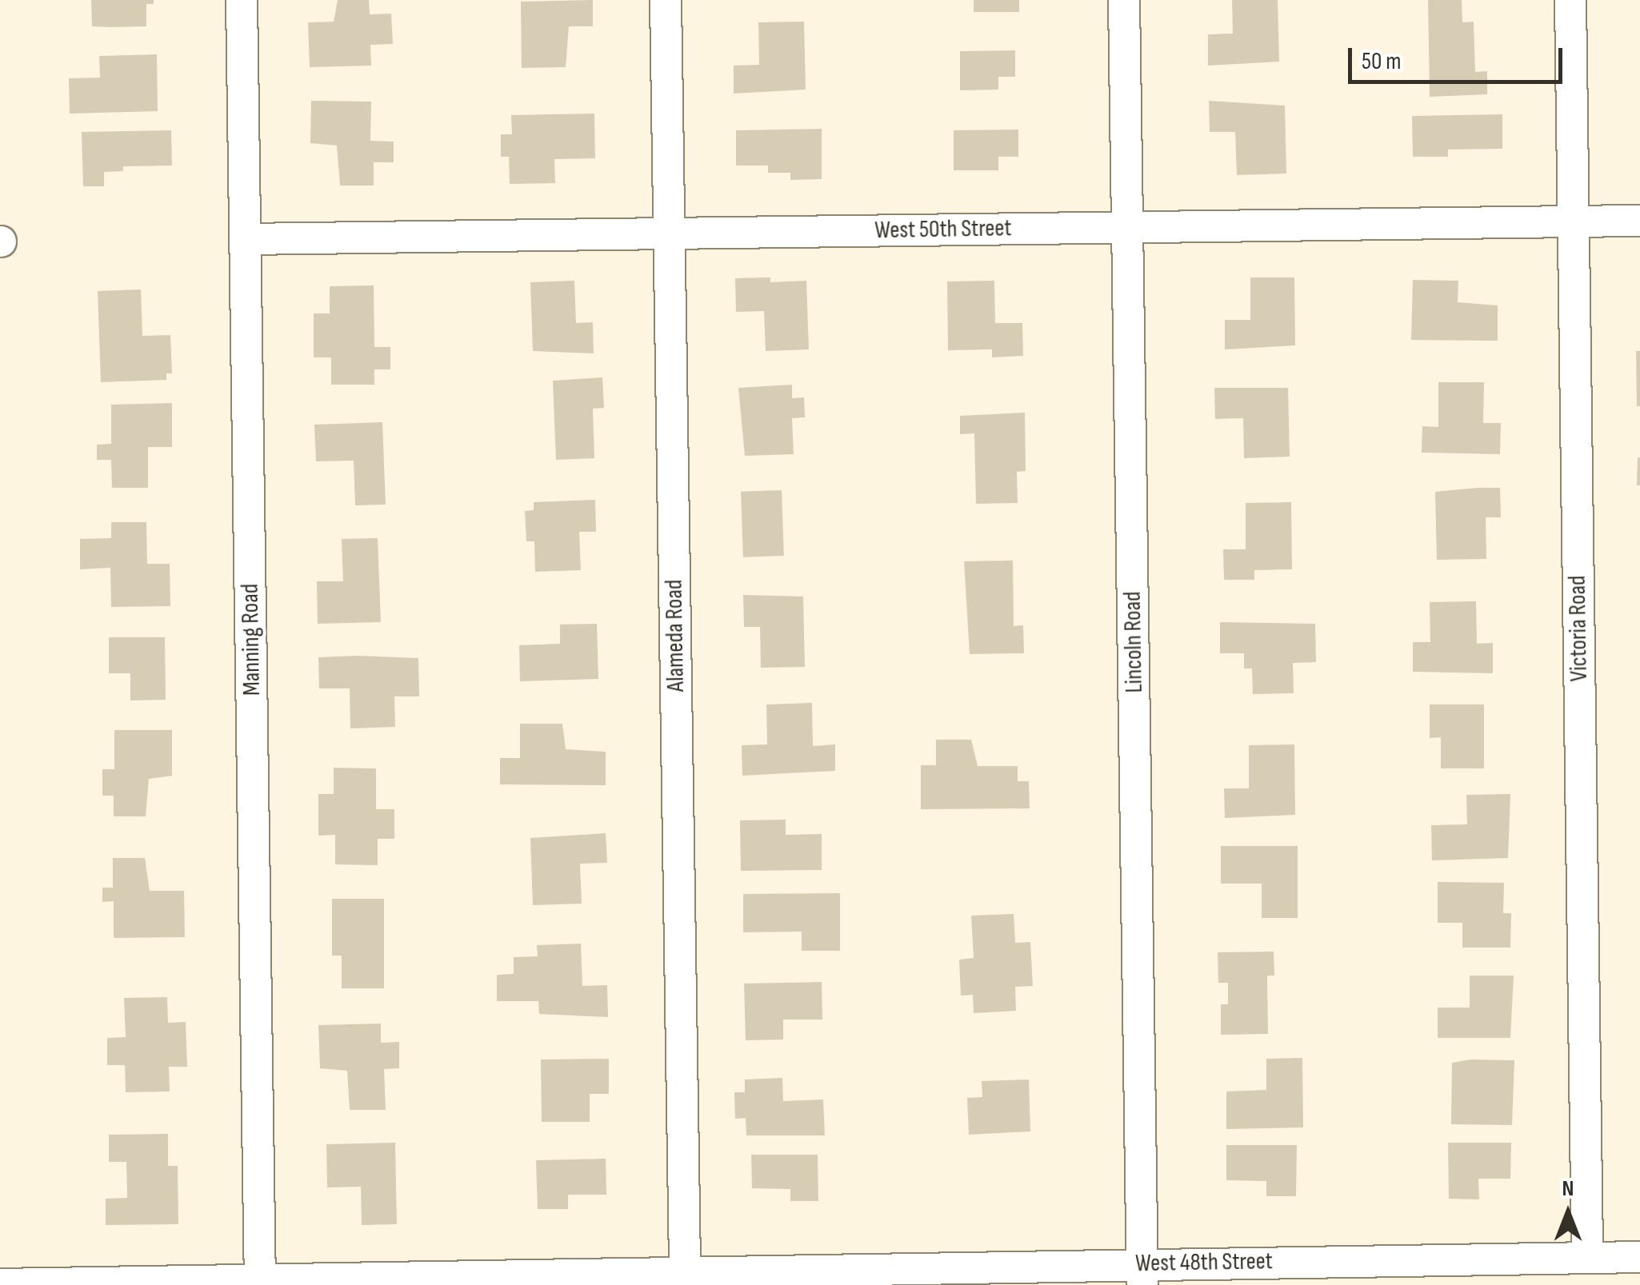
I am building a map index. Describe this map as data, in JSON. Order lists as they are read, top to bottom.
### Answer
{
  "streets": {
    "street": [
      "West 50th Street",
      "Victoria Road",
      "Alameda Road",
      "Manning Road",
      "Lincoln Road",
      "West 48th Street"
    ]
  },
  "crossings": [
    ["West 50th Street", "Victoria Road"],
    ["West 50th Street", "Alameda Road"],
    ["West 50th Street", "Manning Road"],
    ["West 50th Street", "Lincoln Road"],
    ["Victoria Road", "West 48th Street"],
    ["Alameda Road", "West 48th Street"],
    ["Manning Road", "West 48th Street"],
    ["Lincoln Road", "West 48th Street"]
  ],
  "scale_bar": "50 m",
  "north": "top"
}
